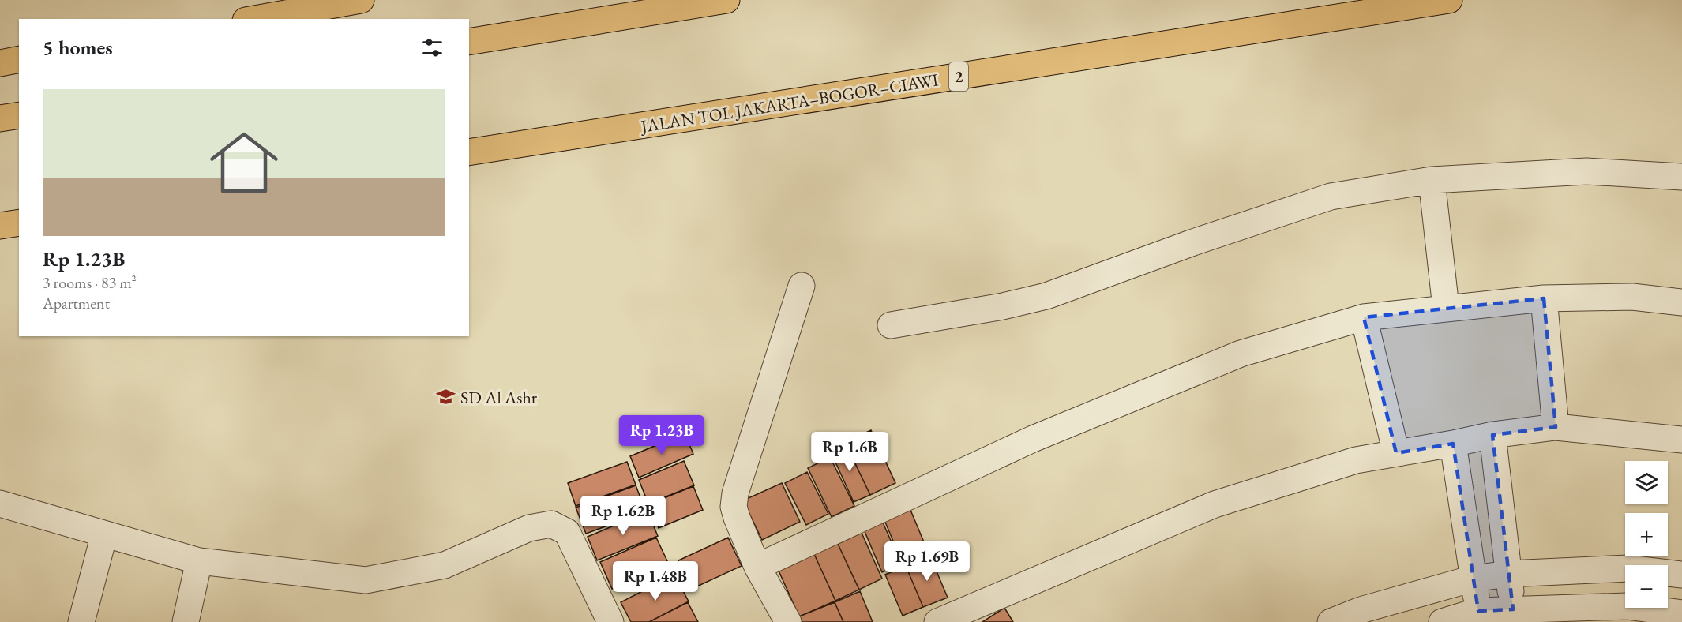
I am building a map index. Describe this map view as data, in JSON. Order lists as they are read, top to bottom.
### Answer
{
  "streets": {
    "highway": ["2", "JALAN TOL JAKARTA–BOGOR–CIAWI"]
  },
  "places": {
    "school or university": ["SD Al Ashr"]
  },
  "page": {
    "heading": "5 homes",
    "list": [
      {
        "name": "Rp 1.23B",
        "note": "3 rooms · 83 m² · Apartment"
      }
    ],
    "price": [
      "Rp 1.23B",
      "Rp 1.6B",
      "Rp 1.62B",
      "Rp 1.69B",
      "Rp 1.48B"
    ],
    "map_buttons": ["+", "−"]
  }
}
